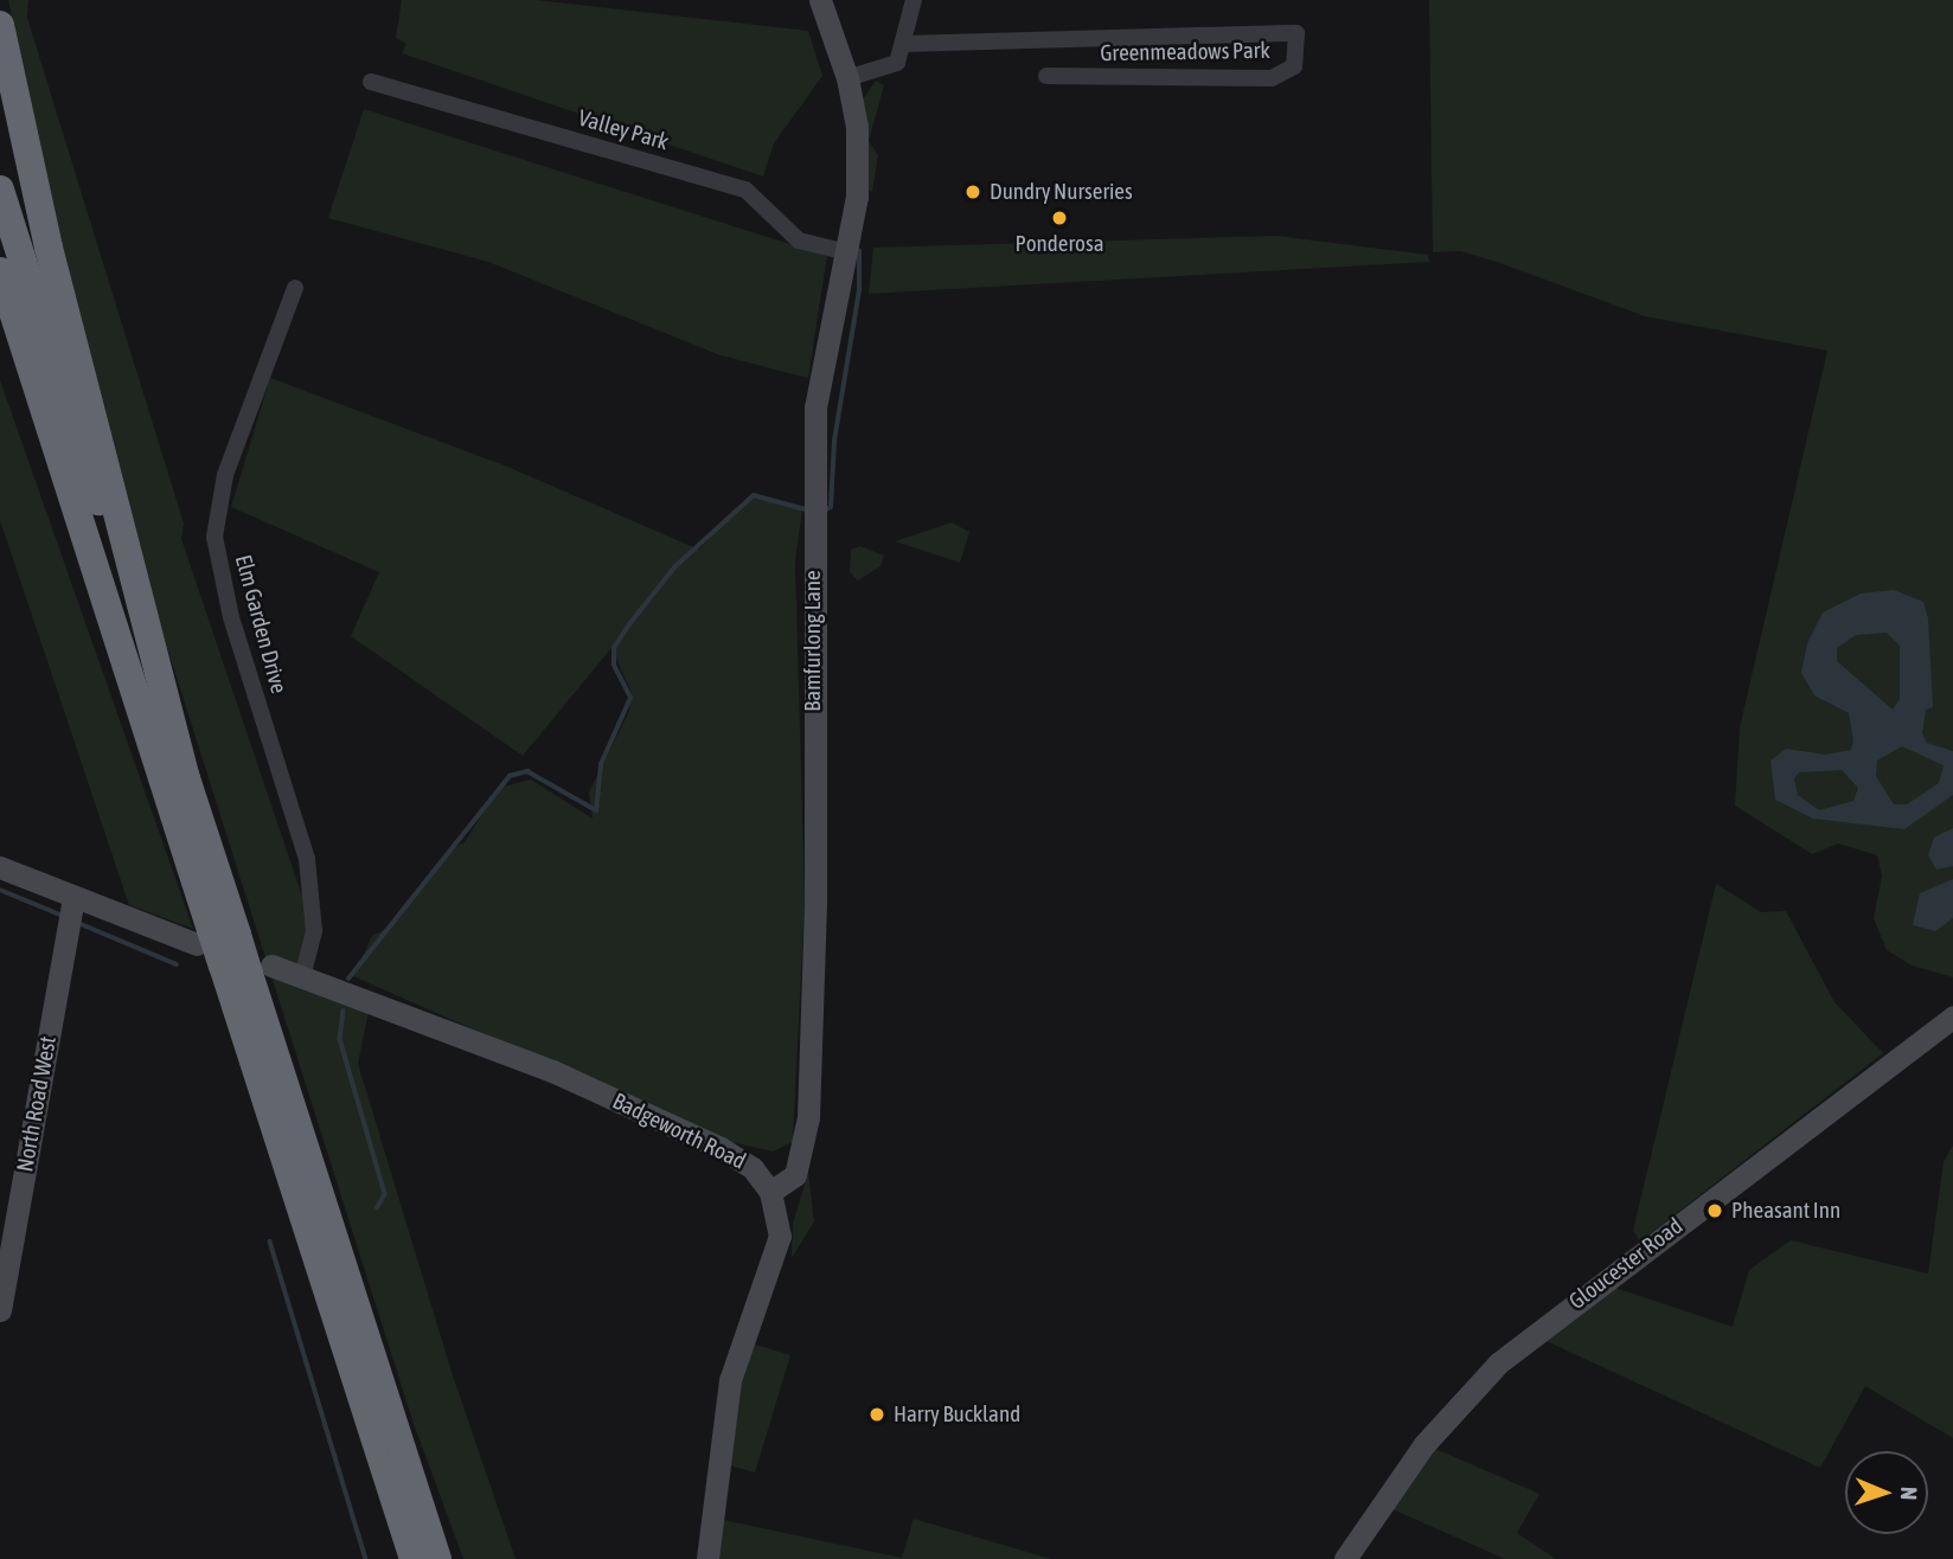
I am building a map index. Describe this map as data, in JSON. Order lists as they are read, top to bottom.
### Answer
{
  "streets": {
    "street": [
      "Greenmeadows Park",
      "Valley Park",
      "Elm Garden Drive",
      "Bamfurlong Lane",
      "North Road West",
      "Badgeworth Road",
      "Gloucester Road"
    ]
  },
  "crossings": [
    ["Valley Park", "Bamfurlong Lane"],
    ["Elm Garden Drive", "Badgeworth Road"],
    ["Bamfurlong Lane", "Badgeworth Road"]
  ],
  "places": [
    "Dundry Nurseries",
    "Ponderosa",
    "Pheasant Inn",
    "Harry Buckland"
  ],
  "north": "right"
}
